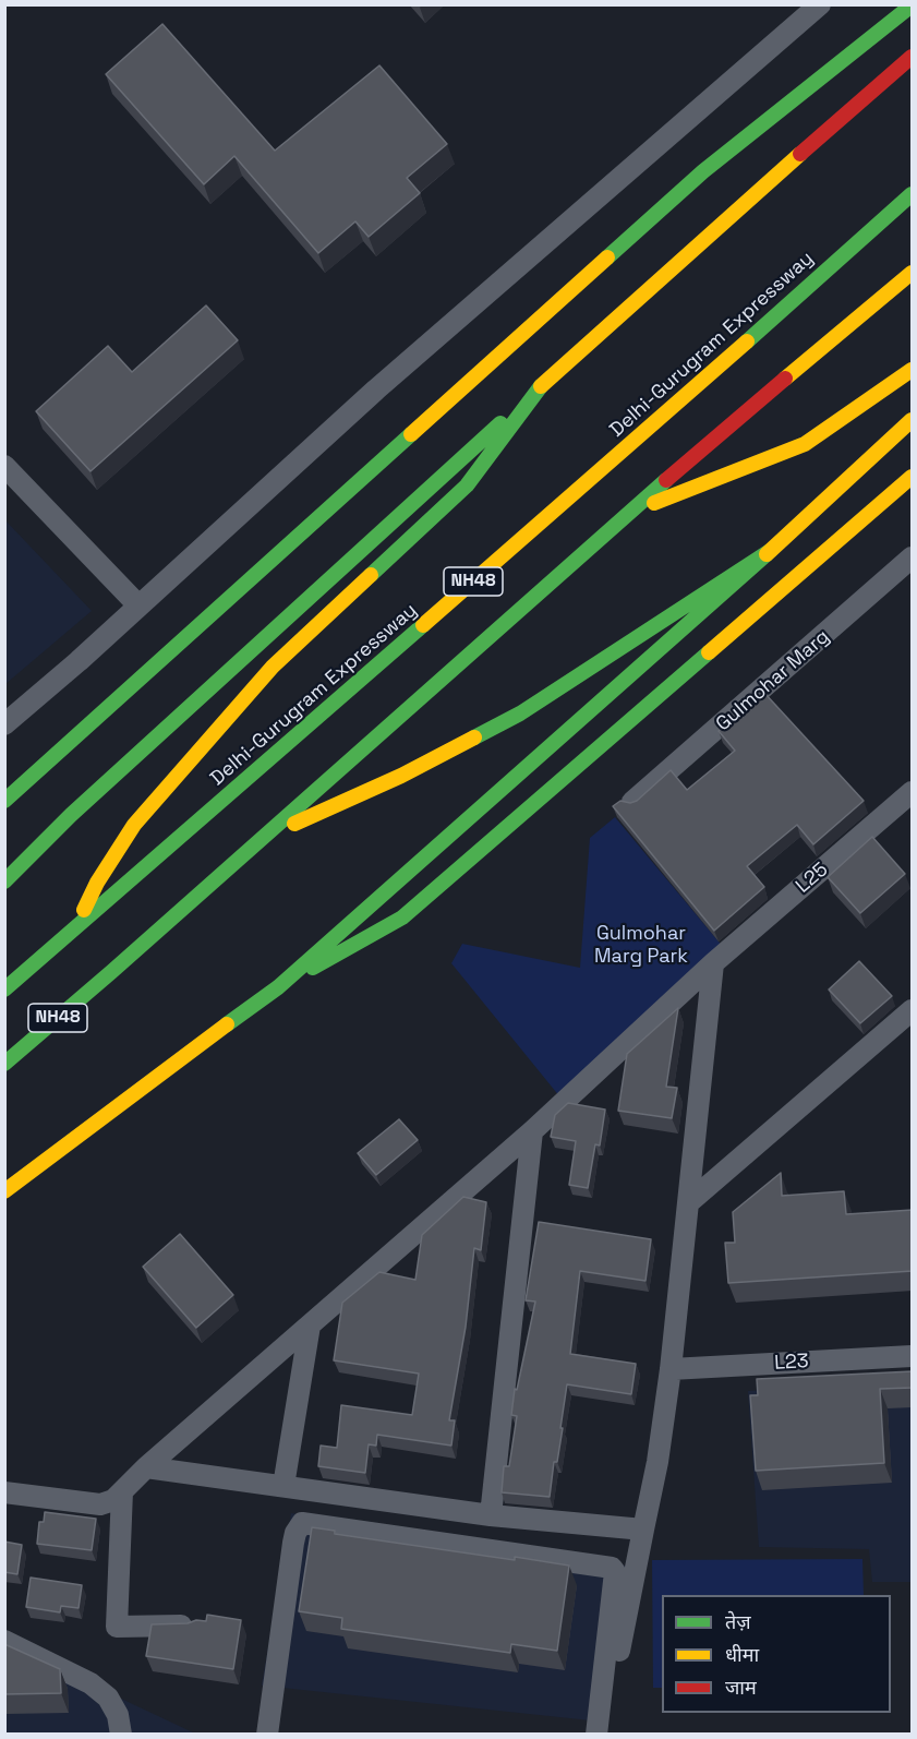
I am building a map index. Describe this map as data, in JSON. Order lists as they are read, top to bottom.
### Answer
{
  "streets": {
    "main road": ["Delhi-Gurugram Expressway", "NH48"],
    "street": ["Gulmohar Marg", "L25", "L23"]
  },
  "parks": ["Gulmohar Marg Park"],
  "legend": ["तेज़", "धीमा", "जाम"]
}
